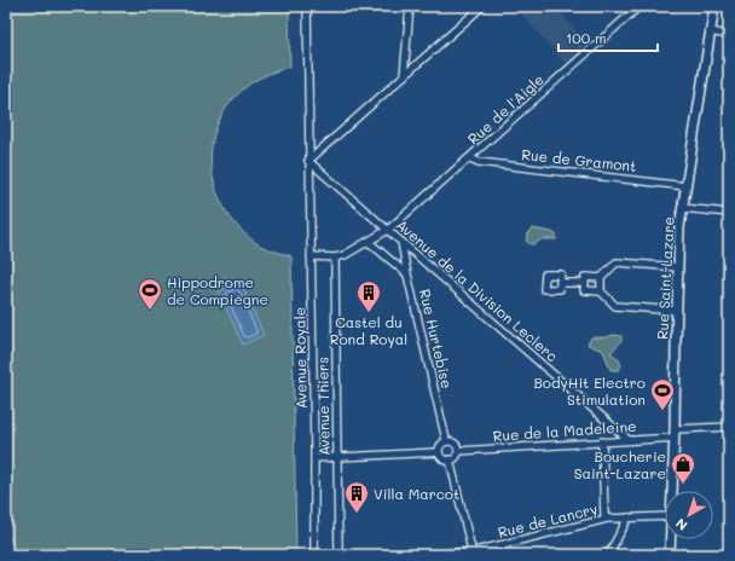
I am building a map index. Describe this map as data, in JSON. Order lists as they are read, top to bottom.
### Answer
{
  "streets": {
    "main road": ["Rue Saint-Lazare"],
    "street": [
      "Rue de l'Aigle",
      "Rue de Gramont",
      "Avenue de la Division Leclerc",
      "Rue Hurtebise",
      "Avenue Royale",
      "Avenue Thiers",
      "Rue de la Madeleine",
      "Rue de Lancry"
    ]
  },
  "crossings": [
    ["Rue de l'Aigle", "Rue de Gramont"],
    ["Rue de l'Aigle", "Avenue de la Division Leclerc"],
    ["Rue de l'Aigle", "Avenue Thiers"],
    ["Rue de Gramont", "Rue Saint-Lazare"],
    ["Rue Saint-Lazare", "Rue de la Madeleine"],
    ["Avenue de la Division Leclerc", "Rue Hurtebise"],
    ["Avenue de la Division Leclerc", "Avenue Royale"],
    ["Avenue de la Division Leclerc", "Rue de la Madeleine"],
    ["Rue Hurtebise", "Rue de la Madeleine"]
  ],
  "places": {
    "sports": ["Hippodrome de Compiègne", "BodyHit Electro Stimulation"],
    "building": ["Castel du Rond Royal", "Villa Marcot"],
    "shop": ["Boucherie Saint-Lazare"]
  },
  "scale_bar": "100 m",
  "north": "bottom left"
}
